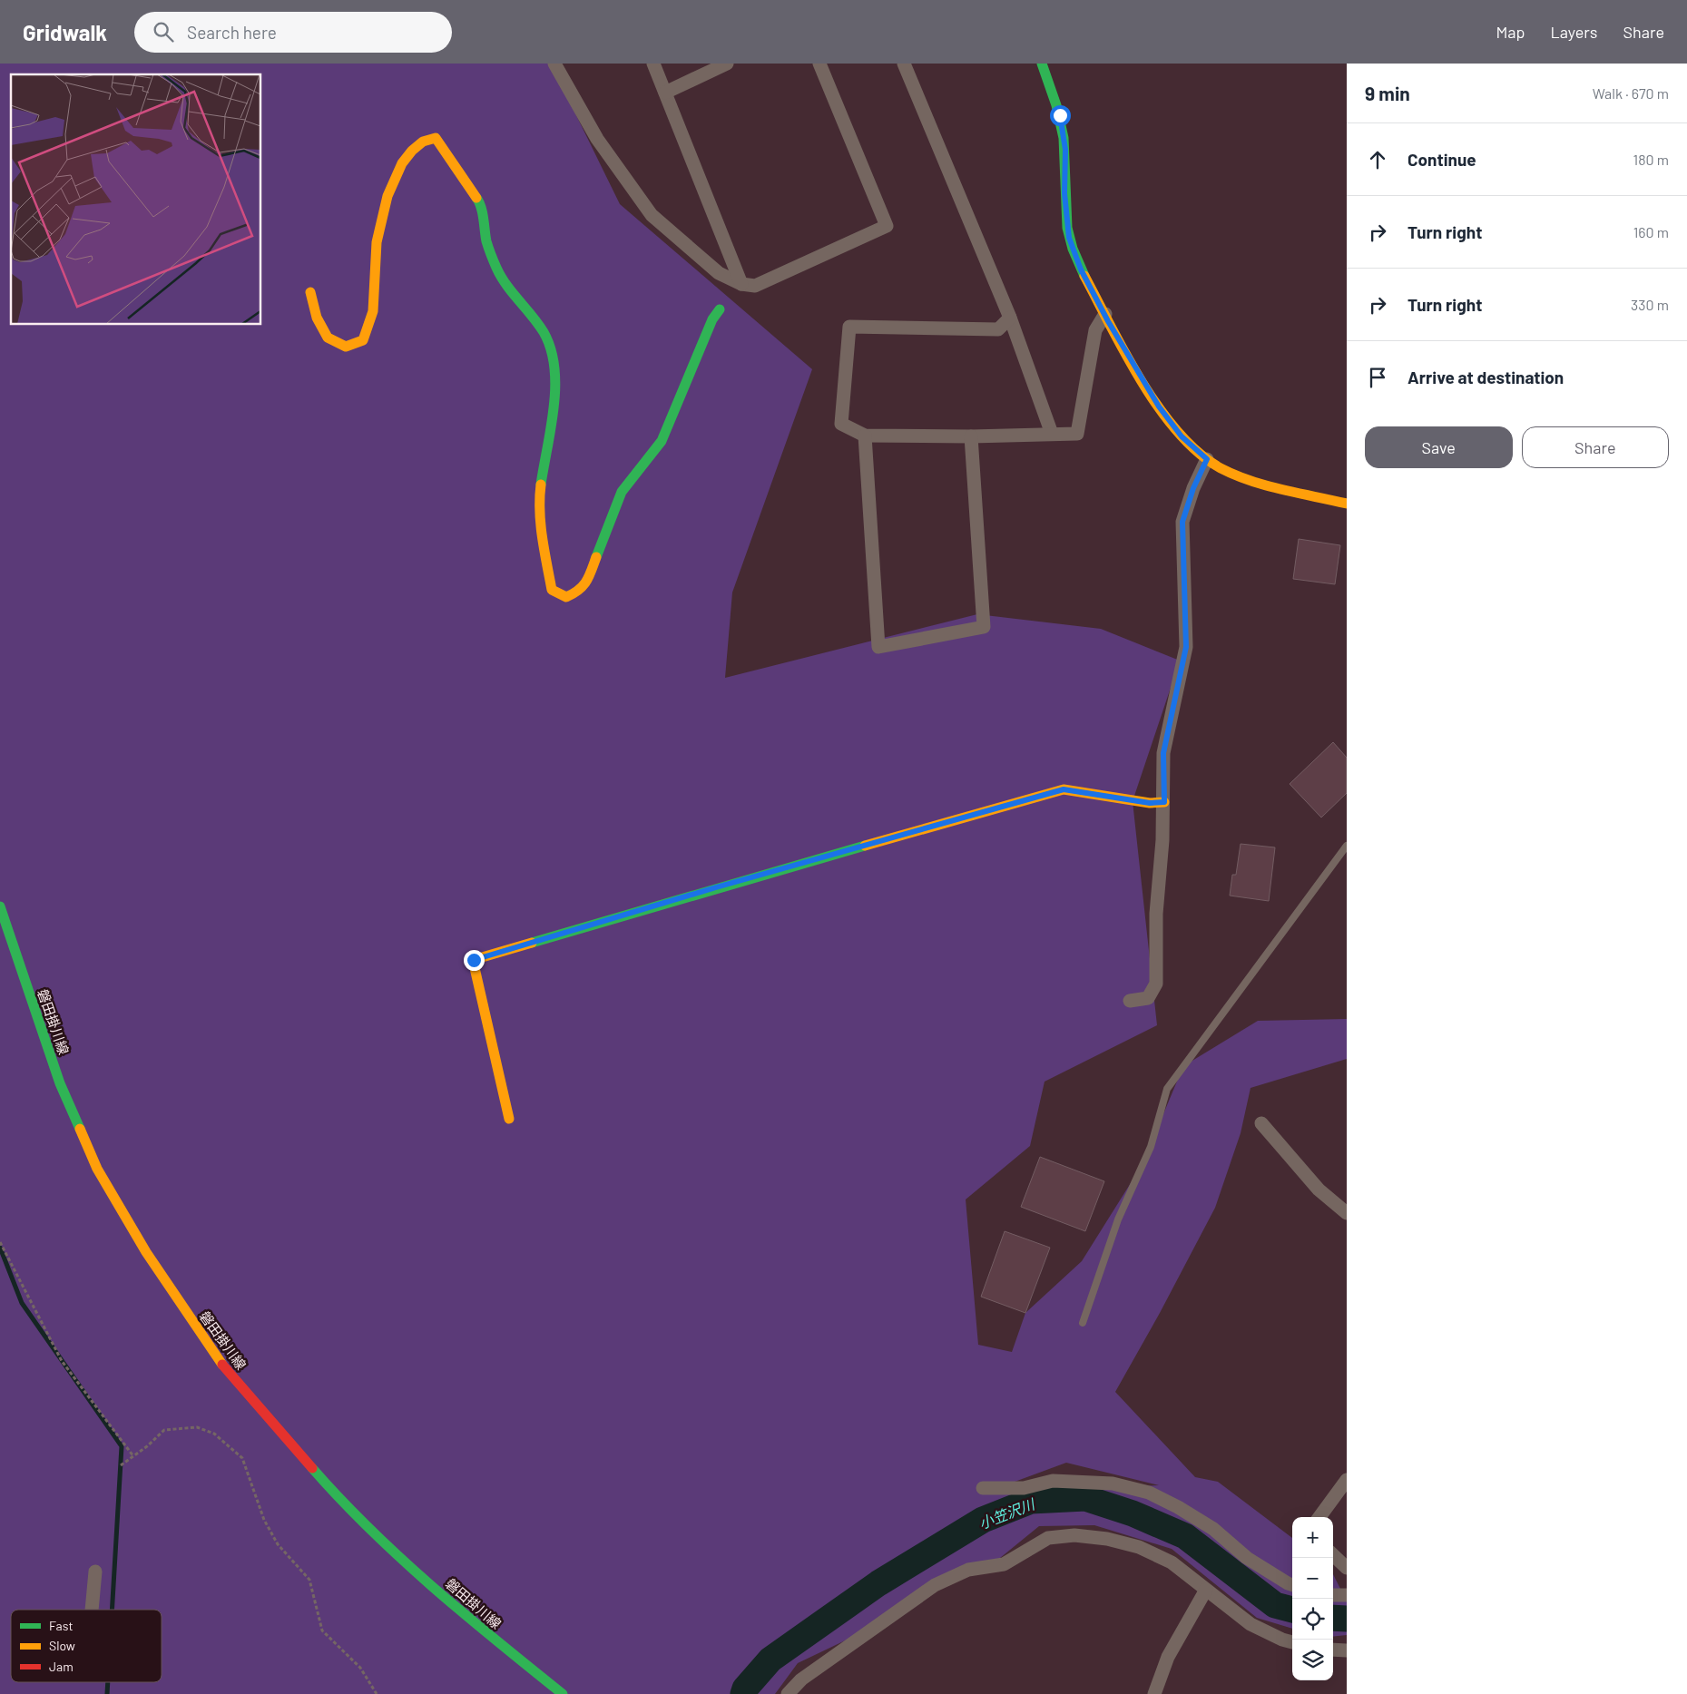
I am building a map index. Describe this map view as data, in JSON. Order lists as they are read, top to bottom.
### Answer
{
  "streets": {
    "street": ["磐田掛川線"]
  },
  "water": ["小笠沢川"],
  "legend": ["Fast", "Slow", "Jam"],
  "page": {
    "header": "Gridwalk",
    "search": "Search here",
    "nav": ["Map", "Layers", "Share"],
    "heading": ["9 min", "Walk · 670 m"],
    "list": [
      ["Continue", "180 m"],
      ["Turn right", "160 m"],
      ["Turn right", "330 m"],
      "Arrive at destination"
    ],
    "buttons": ["Save", "Share"],
    "map_buttons": ["+", "−"]
  }
}
